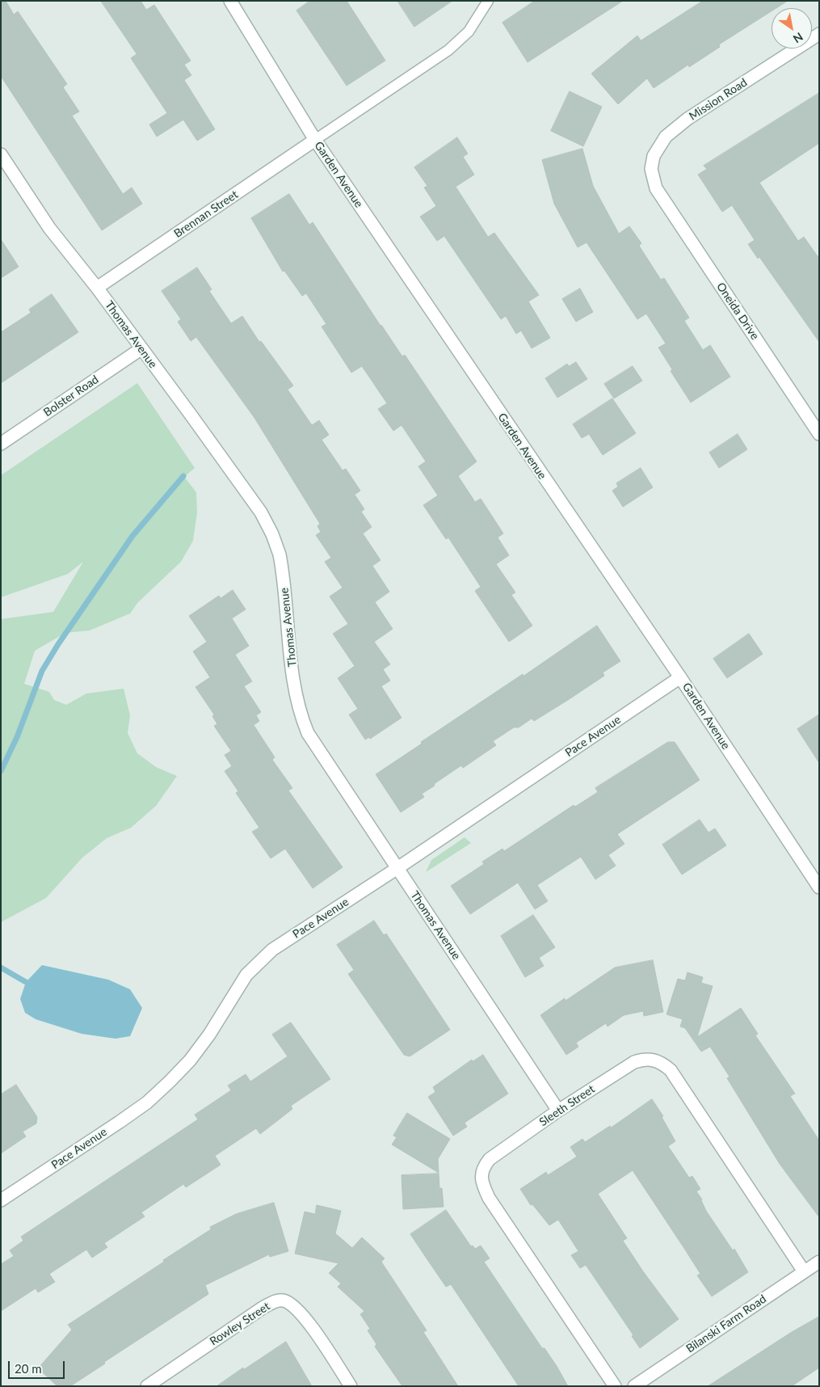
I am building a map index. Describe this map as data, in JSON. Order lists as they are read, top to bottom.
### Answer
{
  "streets": {
    "street": [
      "Mission Road",
      "Garden Avenue",
      "Brennan Street",
      "Oneida Drive",
      "Thomas Avenue",
      "Bolster Road",
      "Pace Avenue",
      "Sleeth Street",
      "Rowley Street",
      "Bilanski Farm Road"
    ]
  },
  "crossings": [
    ["Mission Road", "Oneida Drive"],
    ["Garden Avenue", "Brennan Street"],
    ["Garden Avenue", "Pace Avenue"],
    ["Brennan Street", "Thomas Avenue"],
    ["Thomas Avenue", "Bolster Road"],
    ["Thomas Avenue", "Pace Avenue"],
    ["Thomas Avenue", "Sleeth Street"],
    ["Sleeth Street", "Bilanski Farm Road"]
  ],
  "scale_bar": "20 m",
  "north": "bottom right"
}
